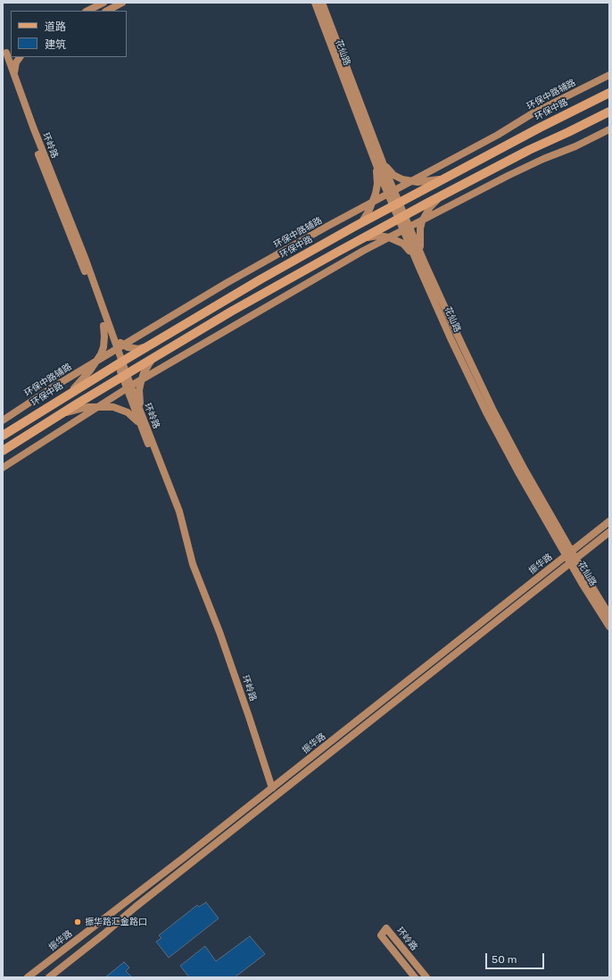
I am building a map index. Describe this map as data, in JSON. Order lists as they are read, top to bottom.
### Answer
{
  "streets": {
    "main road": ["环保中路"],
    "street": [
      "花仙路",
      "环保中路辅路",
      "环岭路",
      "振华路"
    ]
  },
  "crossings": [
    ["花仙路", "环保中路辅路"],
    ["花仙路", "环保中路"],
    ["花仙路", "振华路"],
    ["环保中路辅路", "环岭路"],
    ["环保中路", "环岭路"],
    ["环岭路", "振华路"]
  ],
  "places": ["振华路汇金路口"],
  "legend": ["道路", "建筑"],
  "scale_bar": "50 m"
}
